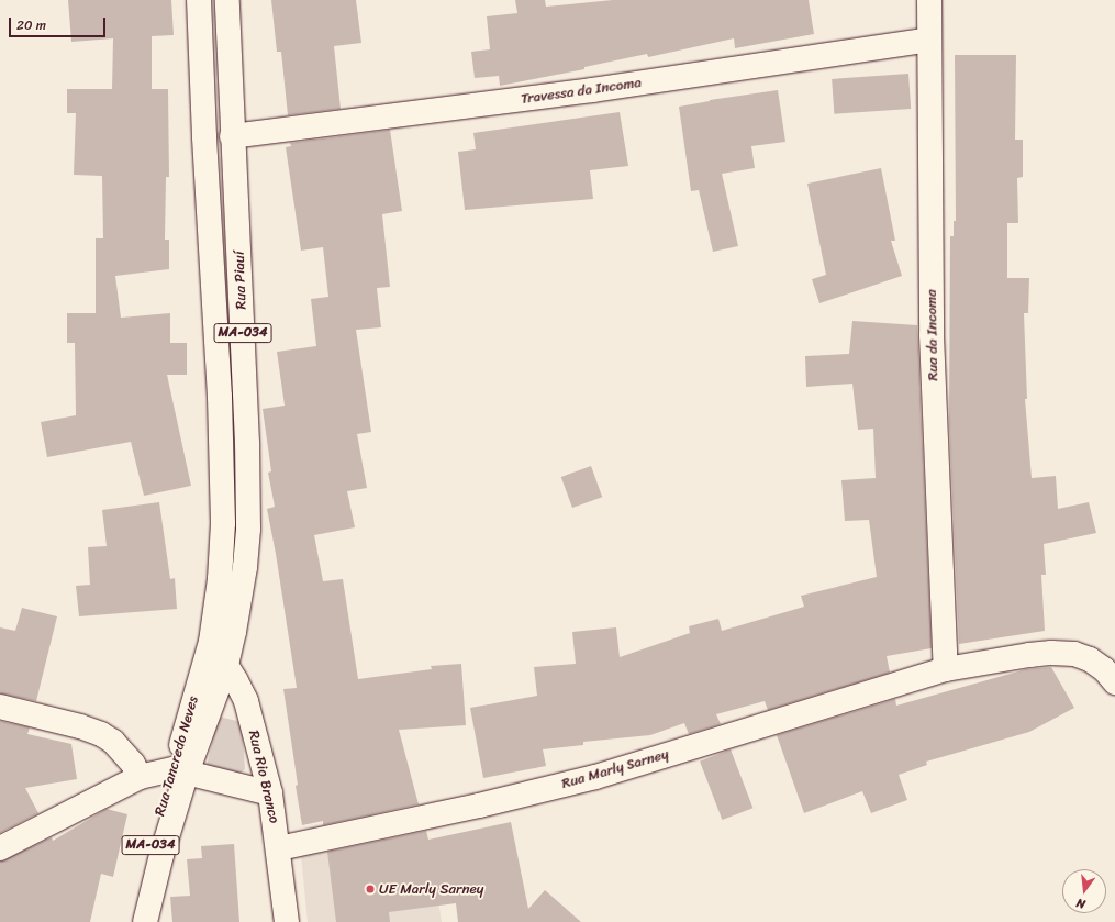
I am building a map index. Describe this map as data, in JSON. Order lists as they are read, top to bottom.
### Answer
{
  "streets": {
    "street": [
      "Travessa da Incoma",
      "Rua Piauí",
      "MA-034",
      "Rua da Incoma",
      "Rua Tancredo Neves",
      "Rua Marly Sarney",
      "Rua Rio Branco"
    ]
  },
  "crossings": [
    ["Travessa da Incoma", "Rua Piauí"],
    ["Travessa da Incoma", "Rua da Incoma"],
    ["Rua Piauí", "Rua Tancredo Neves"],
    ["Rua Piauí", "Rua Rio Branco"],
    ["Rua da Incoma", "Rua Marly Sarney"],
    ["Rua Tancredo Neves", "Rua Rio Branco"],
    ["Rua Marly Sarney", "Rua Rio Branco"]
  ],
  "places": ["UE Marly Sarney"],
  "scale_bar": "20 m",
  "north": "bottom"
}
